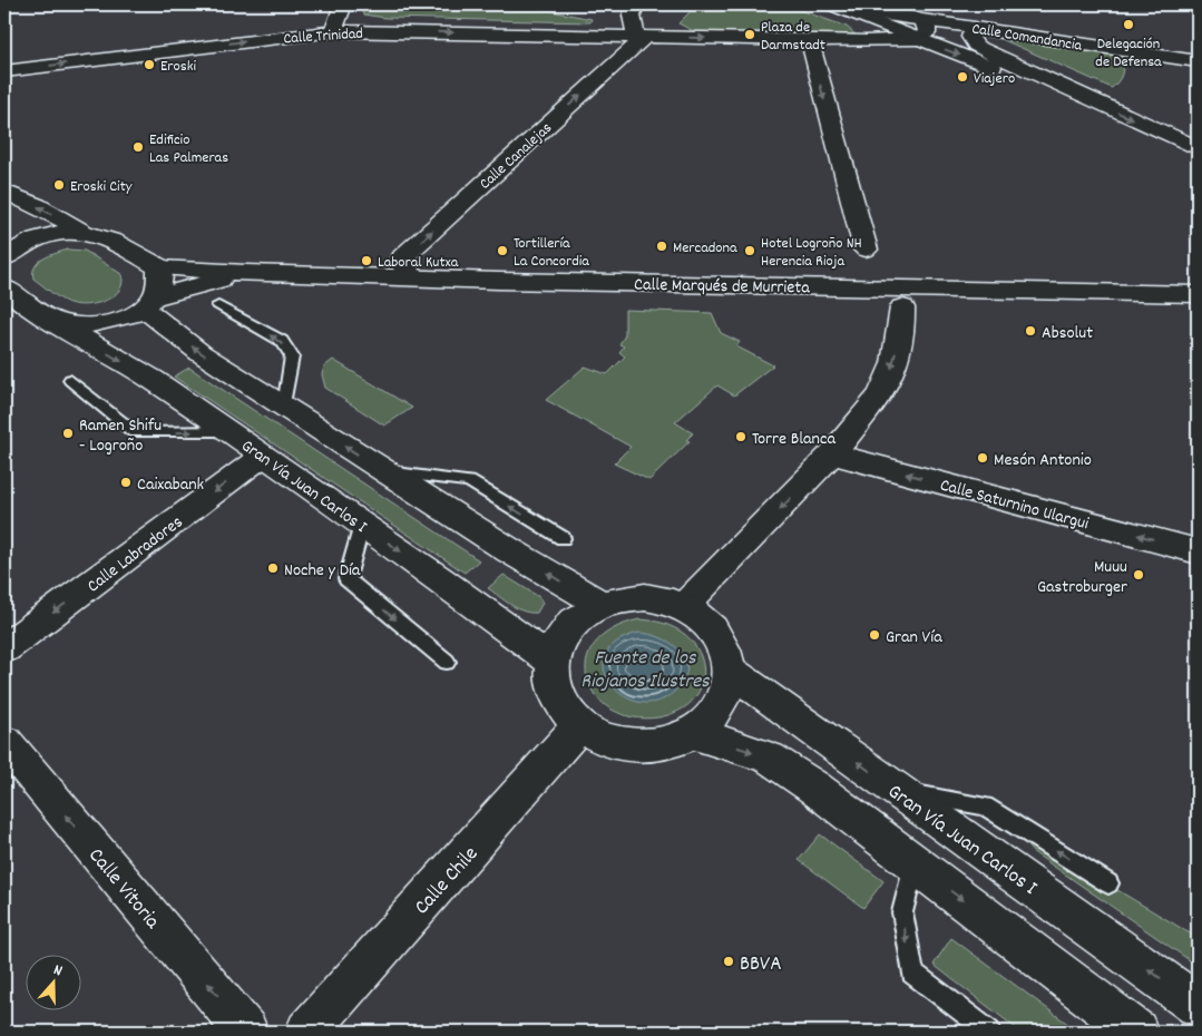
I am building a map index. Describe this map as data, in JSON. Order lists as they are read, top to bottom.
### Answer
{
  "streets": {
    "main road": [
      "Calle Trinidad",
      "Calle Comandancia",
      "Calle Canalejas",
      "Calle Marqués de Murrieta",
      "Gran Vía Juan Carlos I",
      "Calle Saturnino Ulargui",
      "Calle Labradores",
      "Calle Chile",
      "Calle Vitoria"
    ]
  },
  "crossings": [
    ["Calle Trinidad", "Calle Canalejas"],
    ["Calle Canalejas", "Calle Marqués de Murrieta"],
    ["Calle Marqués de Murrieta", "Gran Vía Juan Carlos I"],
    ["Gran Vía Juan Carlos I", "Calle Labradores"],
    ["Gran Vía Juan Carlos I", "Calle Chile"]
  ],
  "one_way": [
    "Calle Trinidad",
    "Calle Canalejas",
    "Calle Saturnino Ulargui",
    "Calle Labradores",
    "Calle Vitoria"
  ],
  "water": ["Fuente de los Riojanos Ilustres"],
  "places": [
    "Delegación de Defensa",
    "Plaza de Darmstadt",
    "Eroski",
    "Viajero",
    "Edificio Las Palmeras",
    "Eroski City",
    "Mercadona",
    "Tortillería La Concordia",
    "Hotel Logroño NH Herencia Rioja",
    "Laboral Kutxa",
    "Absolut",
    "Ramen Shifu - Logroño",
    "Torre Blanca",
    "Mesón Antonio",
    "Caixabank",
    "Noche y Día",
    "Muuu Gastroburger",
    "Gran Vía",
    "BBVA"
  ],
  "north": "top"
}
